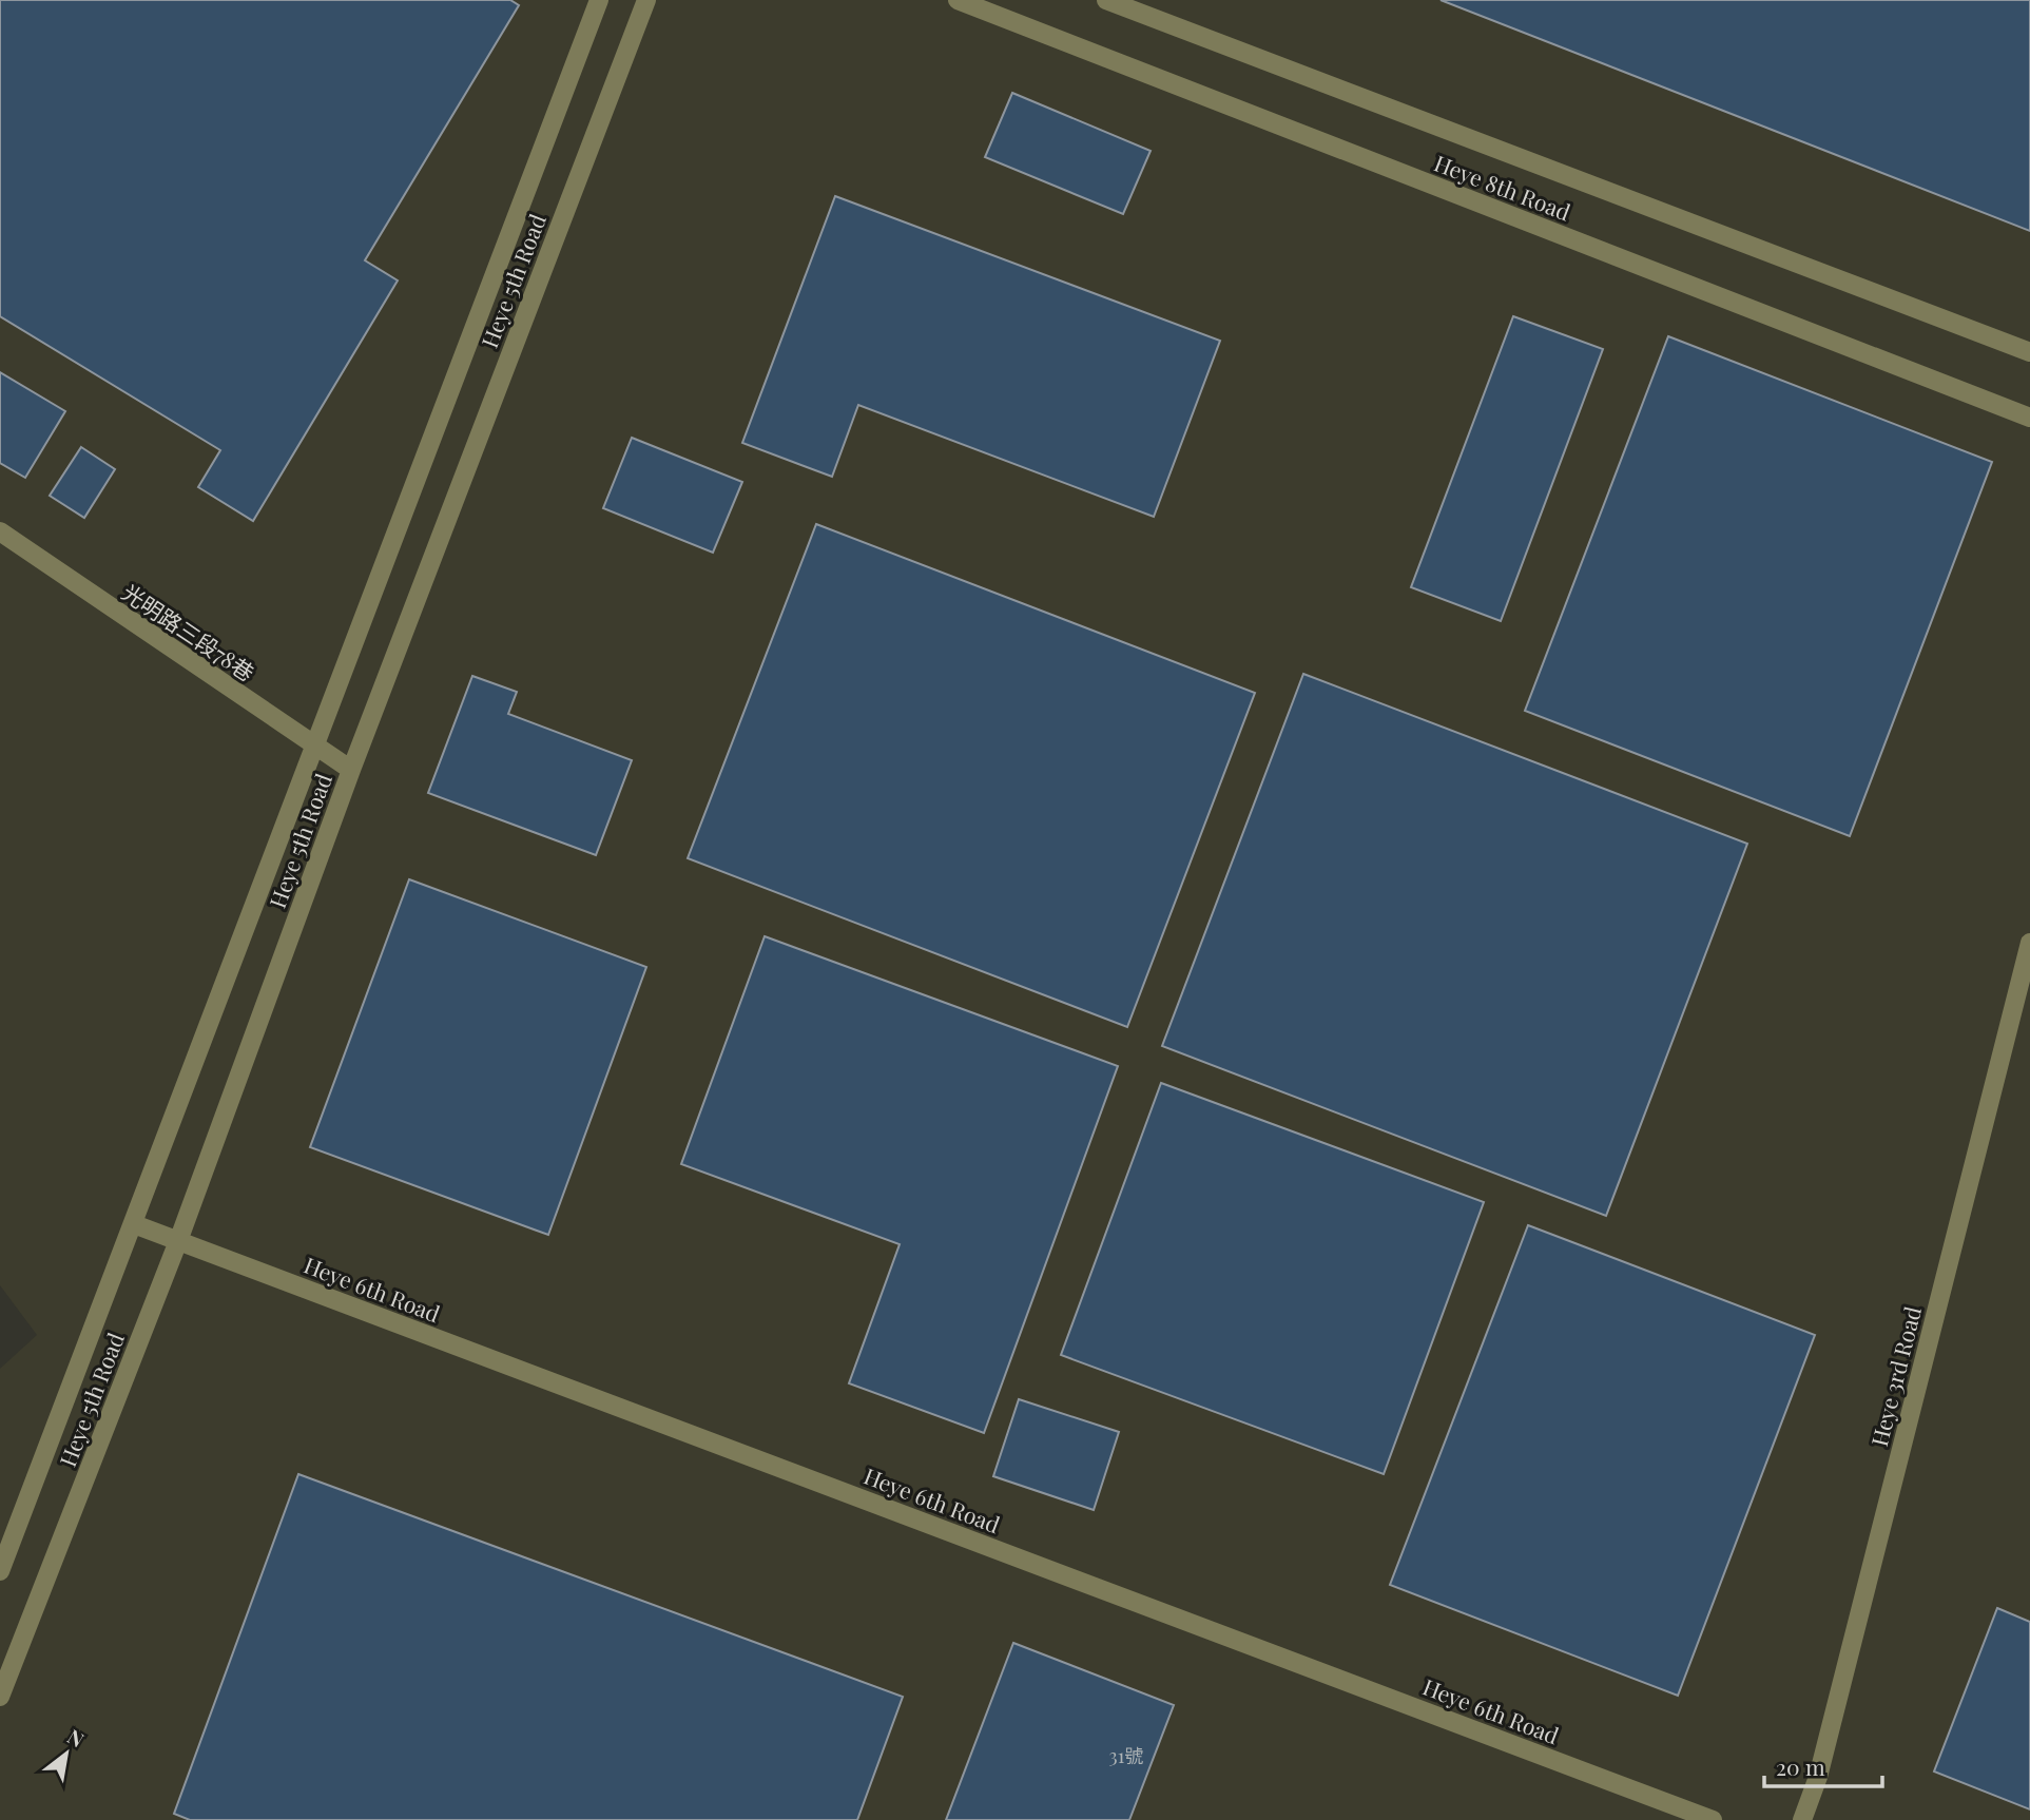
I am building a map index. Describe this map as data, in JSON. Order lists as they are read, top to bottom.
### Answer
{
  "streets": {
    "street": [
      "Heye 8th Road",
      "Heye 5th Road",
      "光明路三段78巷",
      "Heye 6th Road",
      "Heye 3rd Road"
    ]
  },
  "crossings": [
    ["Heye 5th Road", "光明路三段78巷"],
    ["Heye 5th Road", "Heye 6th Road"]
  ],
  "house_numbers": ["31號"],
  "scale_bar": "20 m",
  "north": "top right"
}
